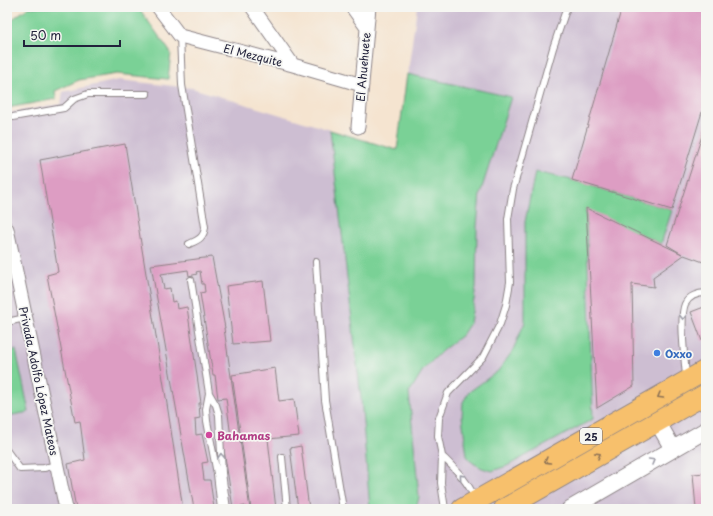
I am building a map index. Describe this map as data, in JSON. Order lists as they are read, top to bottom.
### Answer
{
  "streets": {
    "main road": ["25"],
    "street": ["El Mezquite", "El Ahuehuete", "Privada Adolfo López Mateos"]
  },
  "crossings": [
    ["El Mezquite", "El Ahuehuete"]
  ],
  "places": ["Oxxo", "Bahamas"],
  "scale_bar": "50 m"
}
